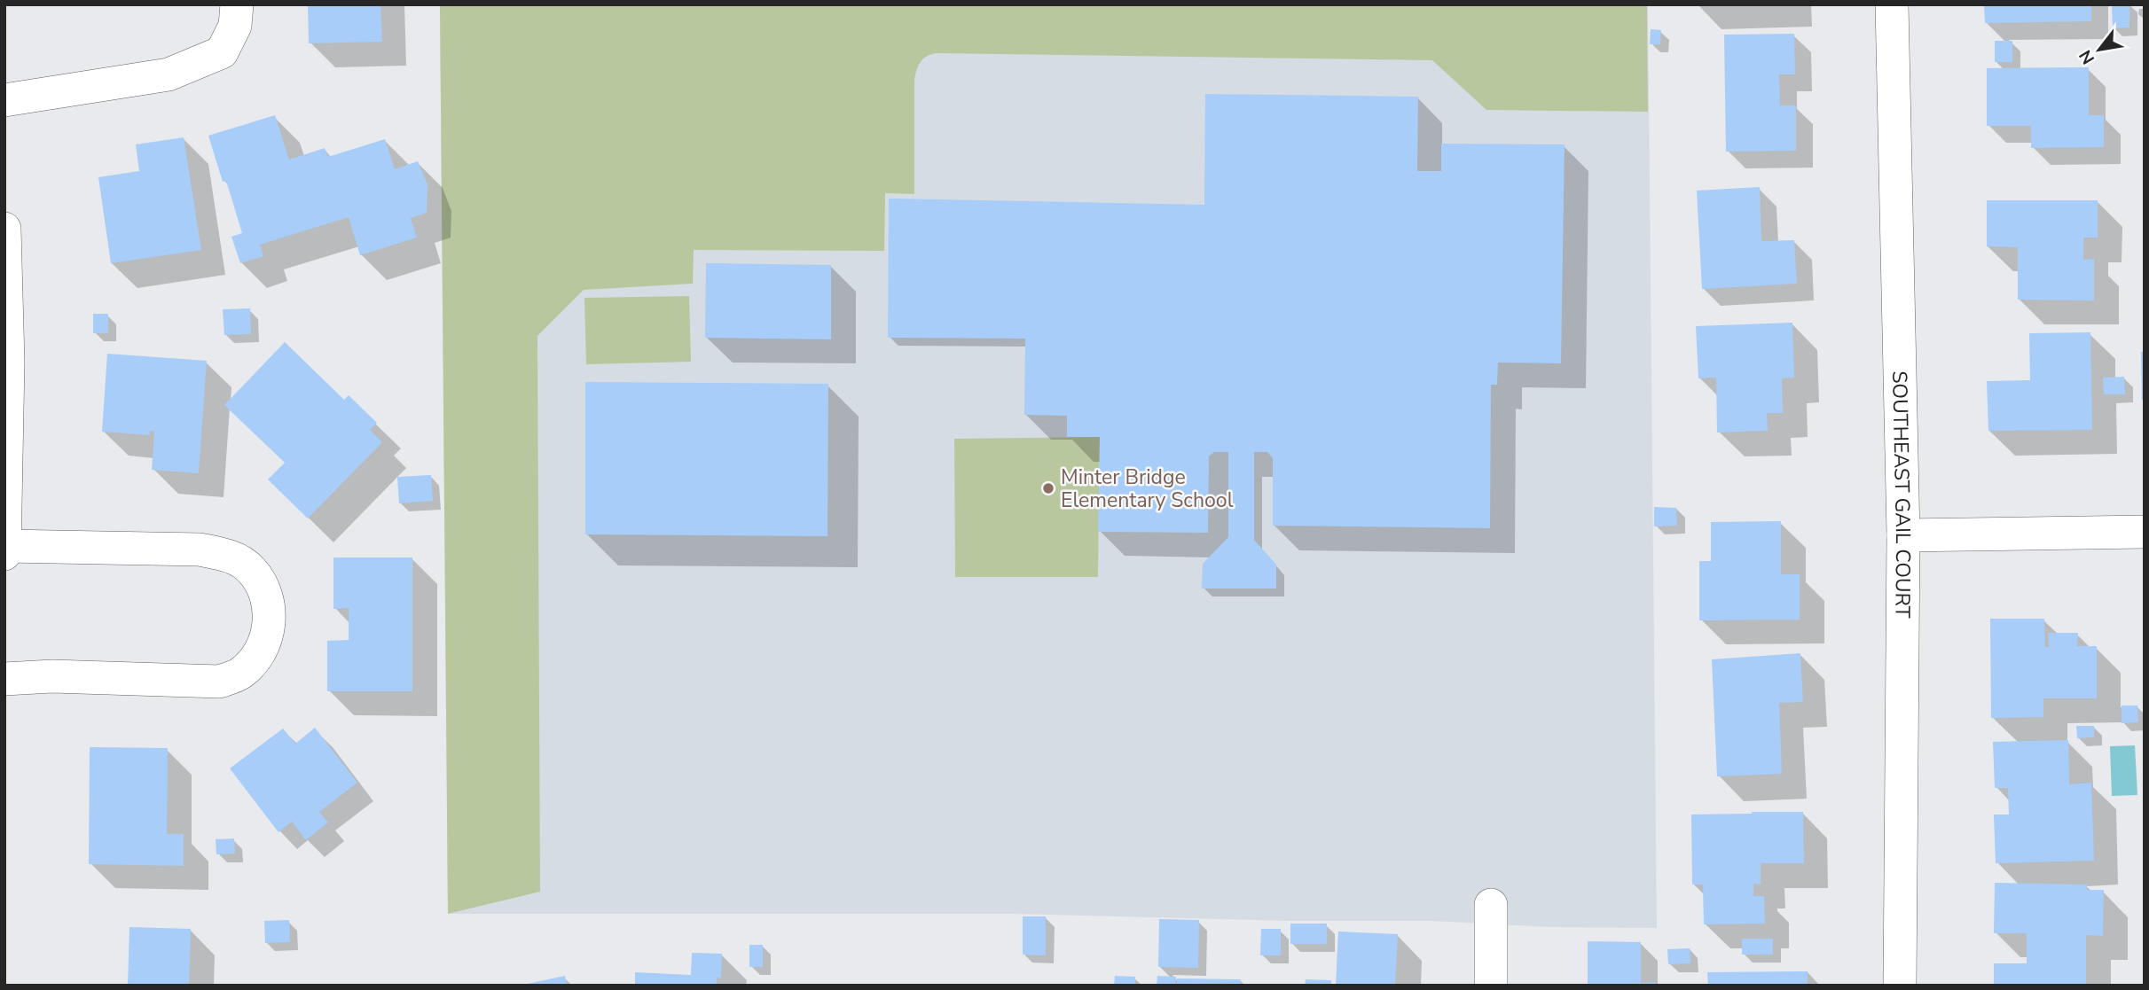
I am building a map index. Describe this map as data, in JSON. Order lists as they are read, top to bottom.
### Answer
{
  "streets": {
    "street": ["SOUTHEAST GAIL COURT"]
  },
  "places": ["Minter Bridge Elementary School"],
  "north": "bottom left"
}
